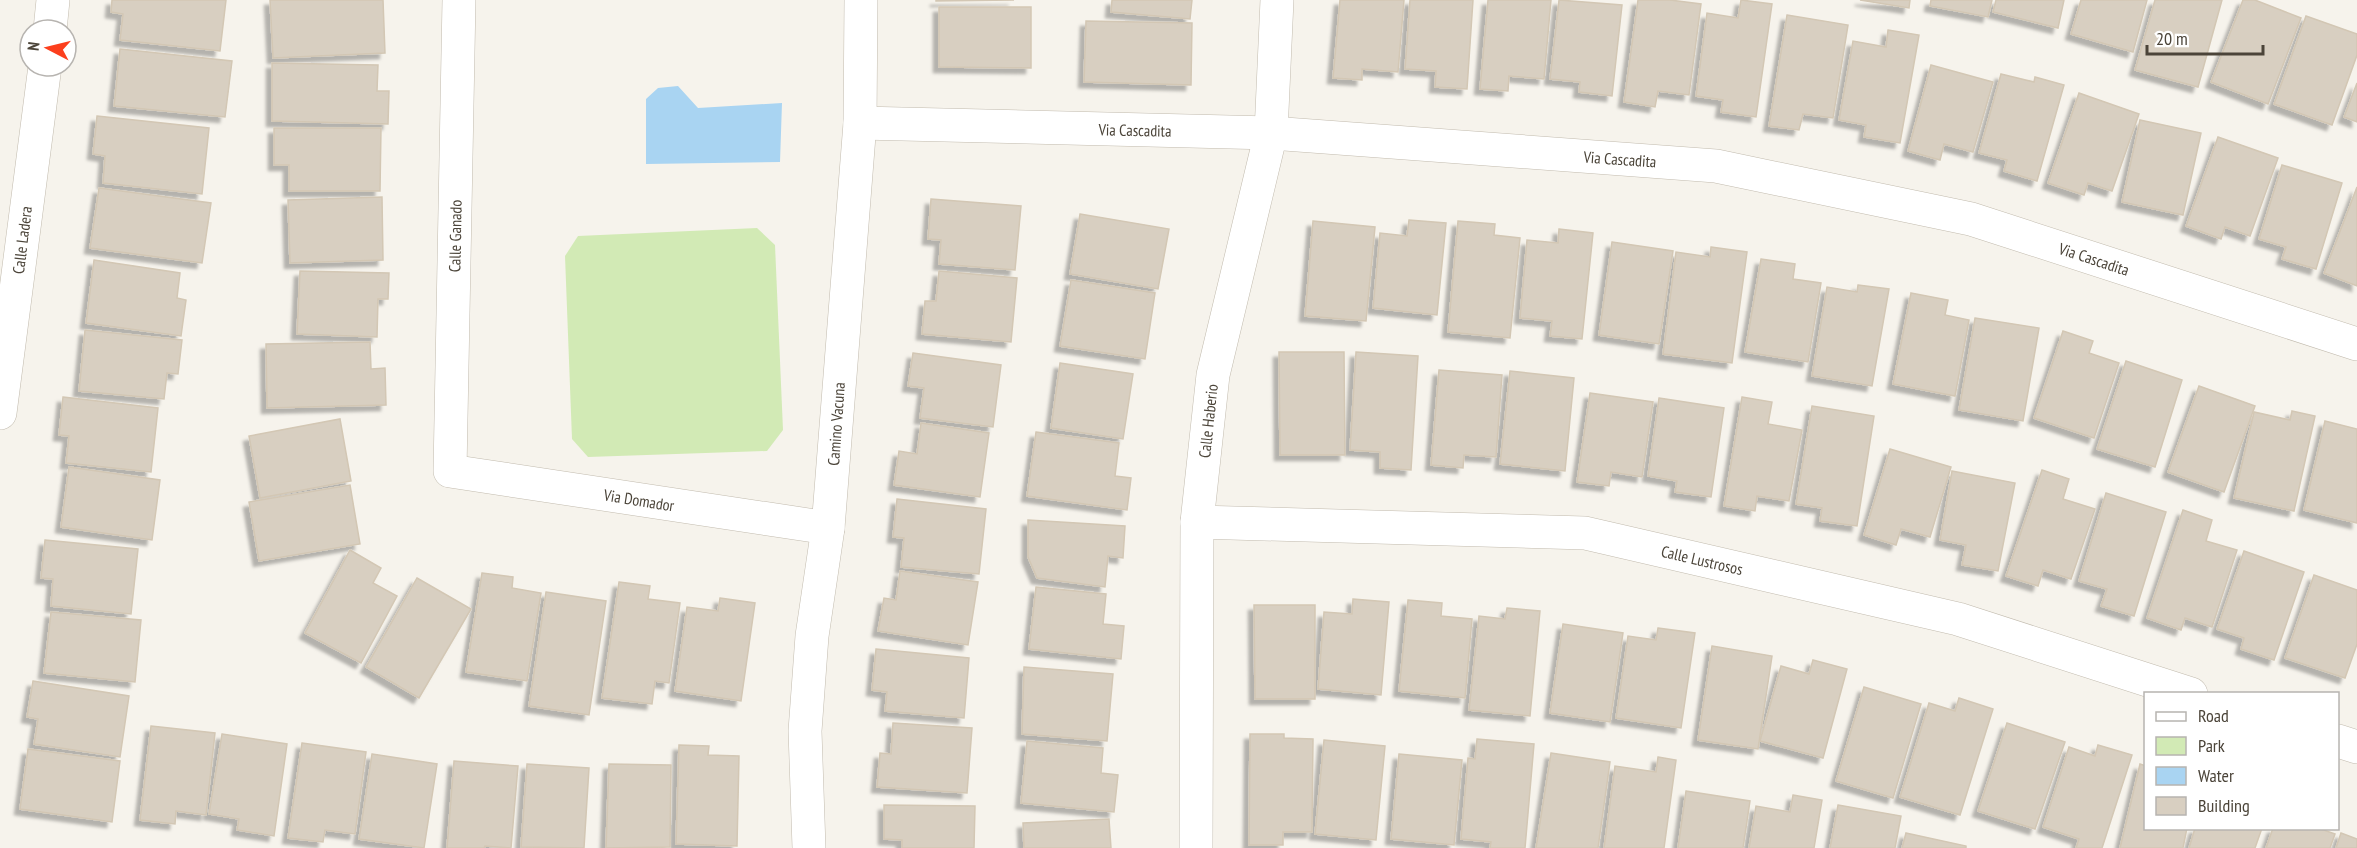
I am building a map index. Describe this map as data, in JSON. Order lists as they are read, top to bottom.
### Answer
{
  "streets": {
    "street": [
      "Via Cascadita",
      "Calle Ganado",
      "Calle Ladera",
      "Calle Haberio",
      "Camino Vacuna",
      "Via Domador",
      "Calle Lustrosos"
    ]
  },
  "crossings": [
    ["Via Cascadita", "Calle Haberio"],
    ["Via Cascadita", "Camino Vacuna"],
    ["Calle Ganado", "Via Domador"],
    ["Calle Haberio", "Calle Lustrosos"],
    ["Camino Vacuna", "Via Domador"]
  ],
  "legend": [
    "Road",
    "Park",
    "Water",
    "Building"
  ],
  "scale_bar": "20 m",
  "north": "left"
}
